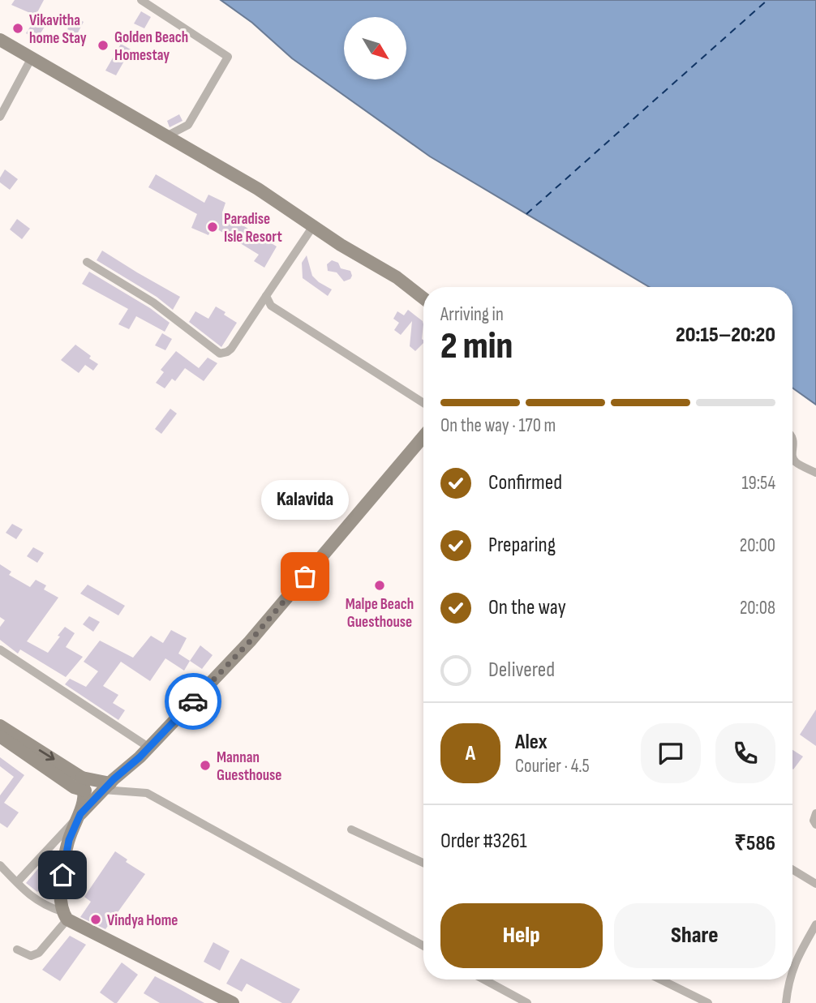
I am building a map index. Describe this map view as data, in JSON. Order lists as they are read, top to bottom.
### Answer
{
  "places": [
    "Vikavitha home Stay",
    "Golden Beach Homestay",
    "Paradise Isle Resort",
    "Kalavida",
    "Malpe Beach Guesthouse",
    "Mannan Guesthouse",
    "Vindya Home"
  ],
  "north": "bottom right",
  "page": {
    "heading": ["2 min", "Arriving in", "20:15–20:20"],
    "panel": [
      "Alex",
      "Courier · 4.5",
      "Order #3261",
      "₹586"
    ],
    "bar": "On the way · 170 m",
    "list": [
      ["Confirmed", "19:54"],
      ["Preparing", "20:00"],
      ["On the way", "20:08"],
      "Delivered"
    ],
    "bubble": "Kalavida",
    "round": "A",
    "buttons": ["Help", "Share"]
  }
}
